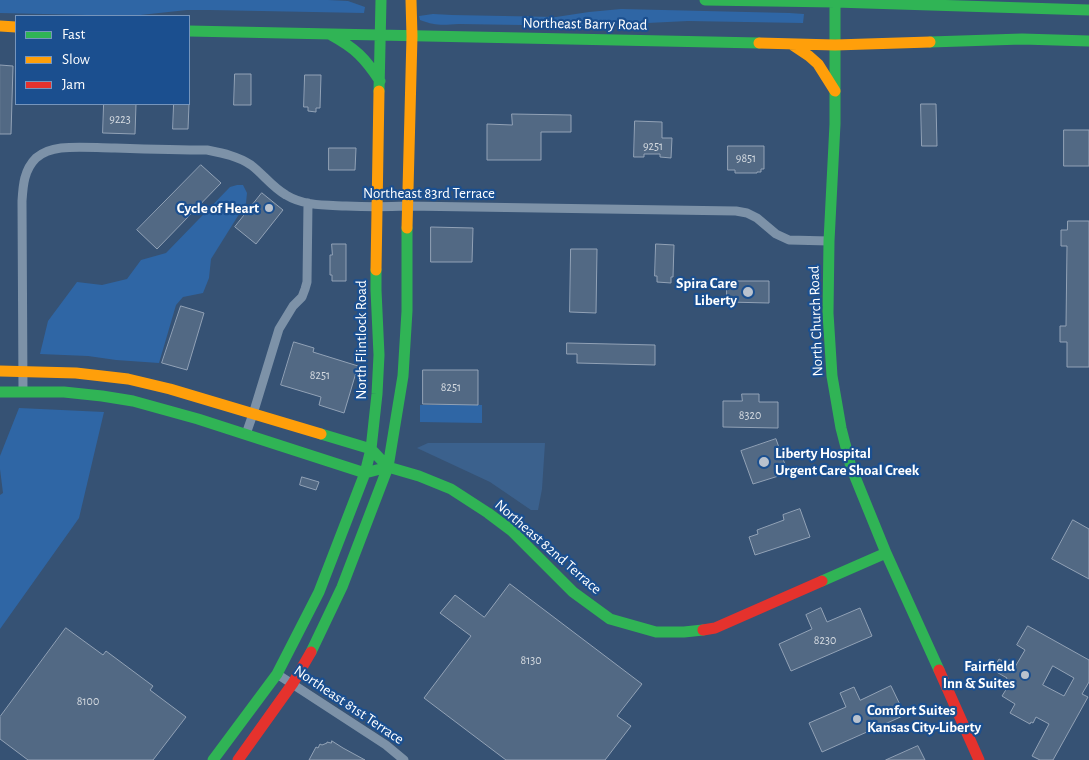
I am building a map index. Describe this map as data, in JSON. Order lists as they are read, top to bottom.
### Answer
{
  "streets": {
    "main road": [
      "Northeast Barry Road",
      "North Church Road",
      "North Flintlock Road",
      "Northeast 82nd Terrace"
    ],
    "street": ["Northeast 83rd Terrace", "Northeast 81st Terrace"]
  },
  "crossings": [
    ["Northeast Barry Road", "North Church Road"],
    ["Northeast Barry Road", "North Flintlock Road"],
    ["Northeast 83rd Terrace", "North Church Road"],
    ["Northeast 83rd Terrace", "North Flintlock Road"],
    ["North Church Road", "Northeast 82nd Terrace"],
    ["North Flintlock Road", "Northeast 81st Terrace"]
  ],
  "places": [
    "Cycle of Heart",
    "Spira Care Liberty",
    "Liberty Hospital Urgent Care Shoal Creek",
    "Fairfield Inn & Suites",
    "Comfort Suites Kansas City-Liberty"
  ],
  "house_numbers": [
    "9223",
    "9251",
    "9851",
    "8251",
    "8251",
    "8320",
    "8230",
    "8130",
    "8100"
  ],
  "legend": ["Fast", "Slow", "Jam"]
}
